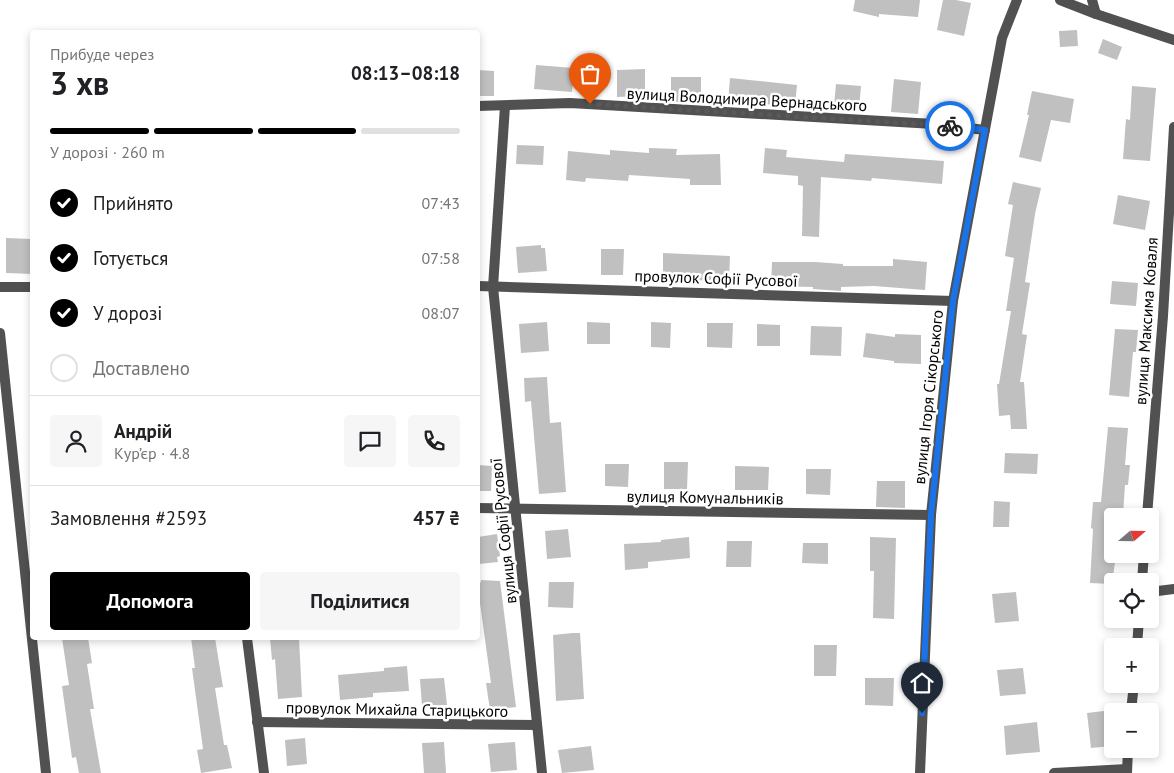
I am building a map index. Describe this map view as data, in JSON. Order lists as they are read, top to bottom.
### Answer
{
  "streets": {
    "street": [
      "вулиця Володимира Вернадського",
      "провулок Софії Русової",
      "вулиця Максима Коваля",
      "вулиця Ігоря Сікорського",
      "вулиця Комунальників",
      "вулиця Софії Русової",
      "провулок Михайла Старицького"
    ]
  },
  "crossings": [
    ["вулиця Володимира Вернадського", "вулиця Ігоря Сікорського"],
    ["вулиця Володимира Вернадського", "вулиця Софії Русової"],
    ["провулок Софії Русової", "вулиця Ігоря Сікорського"],
    ["провулок Софії Русової", "вулиця Софії Русової"],
    ["вулиця Ігоря Сікорського", "вулиця Комунальників"],
    ["вулиця Комунальників", "вулиця Софії Русової"],
    ["вулиця Софії Русової", "провулок Михайла Старицького"]
  ],
  "north": "right",
  "page": {
    "heading": ["3 хв", "Прибуде через", "08:13–08:18"],
    "panel": [
      "Андрій",
      "Кур’єр · 4.8",
      "Замовлення #2593",
      "457 ₴"
    ],
    "bar": "У дорозі · 260 m",
    "list": [
      ["Прийнято", "07:43"],
      ["Готується", "07:58"],
      ["У дорозі", "08:07"],
      "Доставлено"
    ],
    "map_buttons": ["+", "−"],
    "buttons": ["Допомога", "Поділитися"]
  }
}
